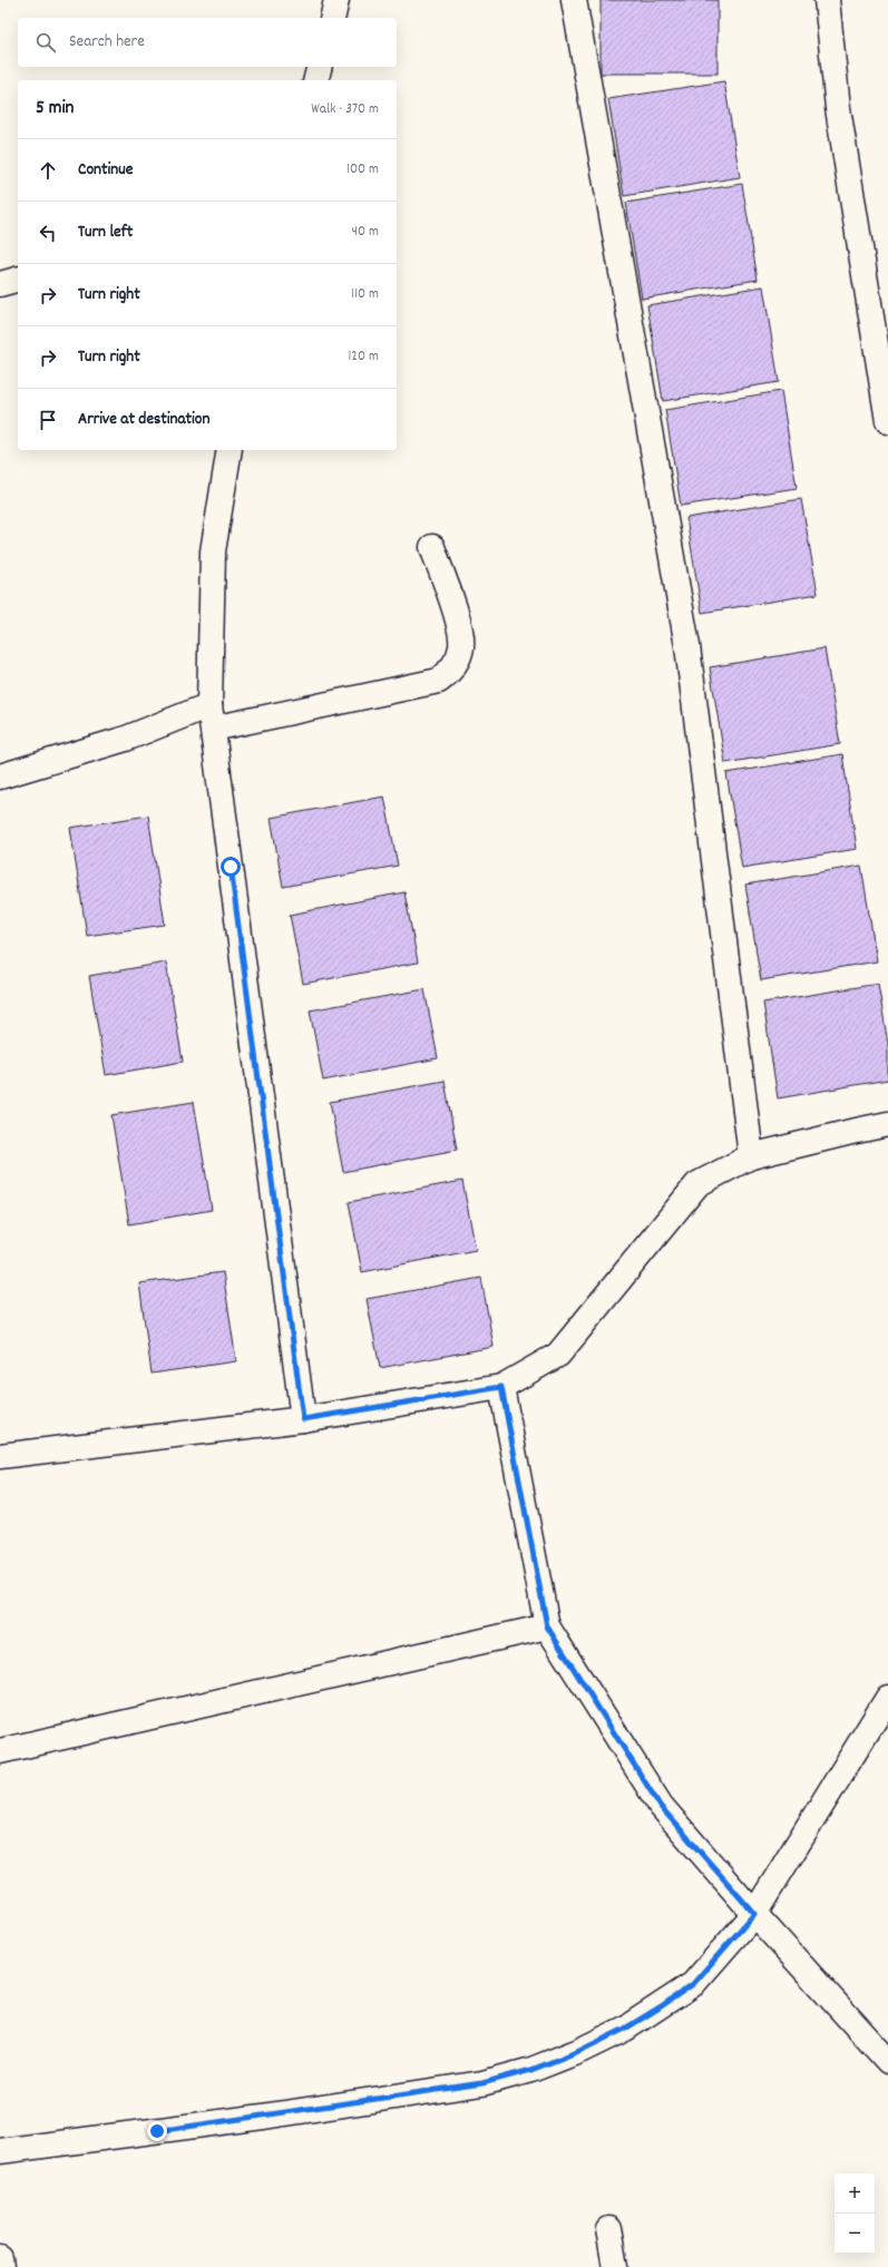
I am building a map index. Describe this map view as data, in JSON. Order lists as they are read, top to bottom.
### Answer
{
  "page": {
    "search": "Search here",
    "heading": ["5 min", "Walk · 370 m"],
    "list": [
      ["Continue", "100 m"],
      ["Turn left", "40 m"],
      ["Turn right", "110 m"],
      ["Turn right", "120 m"],
      "Arrive at destination"
    ],
    "map_buttons": ["+", "−"]
  }
}
